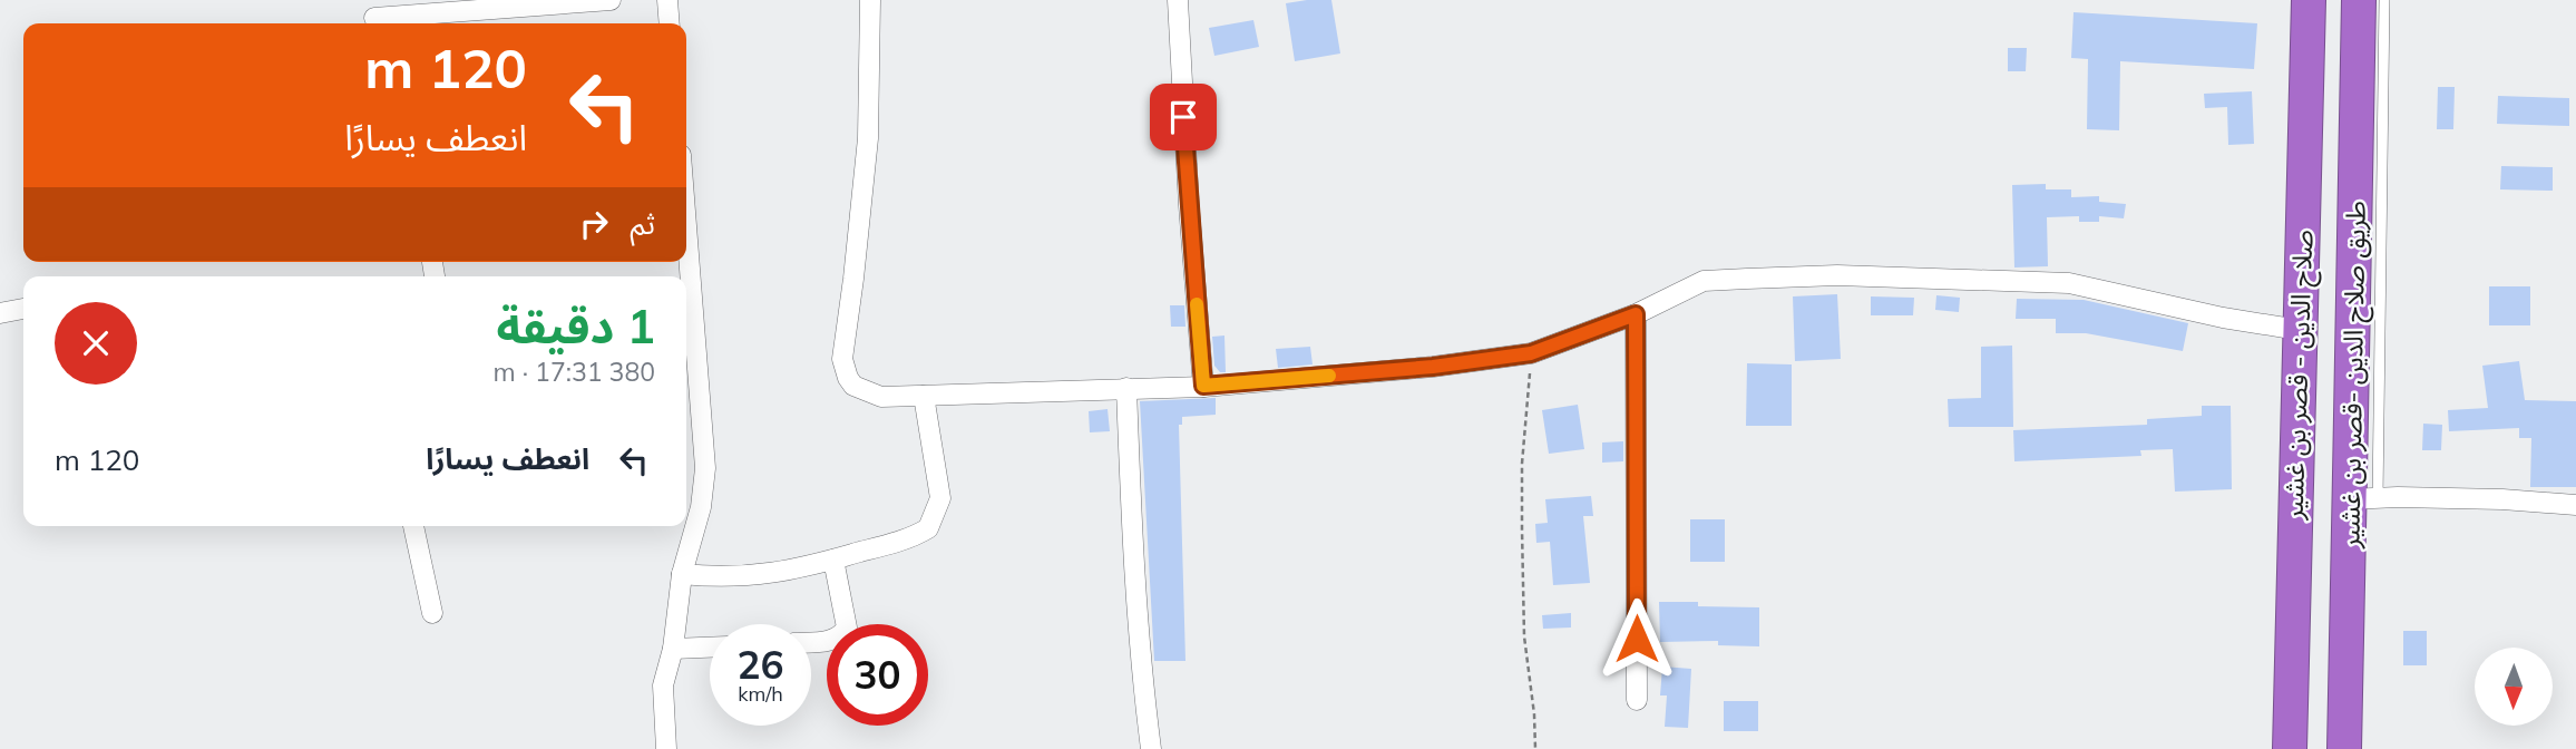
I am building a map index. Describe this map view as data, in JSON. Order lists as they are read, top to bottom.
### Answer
{
  "streets": {
    "highway": ["صلاح الدين - قصر بن غشير", "طريق صلاح الدين -قصر بن غشير"]
  },
  "north": "bottom",
  "page": {
    "turn": ["120 m", "انعطف يسارًا"],
    "then": "ثم",
    "heading": ["1 دقيقة", "380 m · 17:31"],
    "list": [
      {
        "name": "انعطف يسارًا",
        "value": "120 m"
      }
    ],
    "speed": "26 km/h",
    "limit": "30"
  }
}
